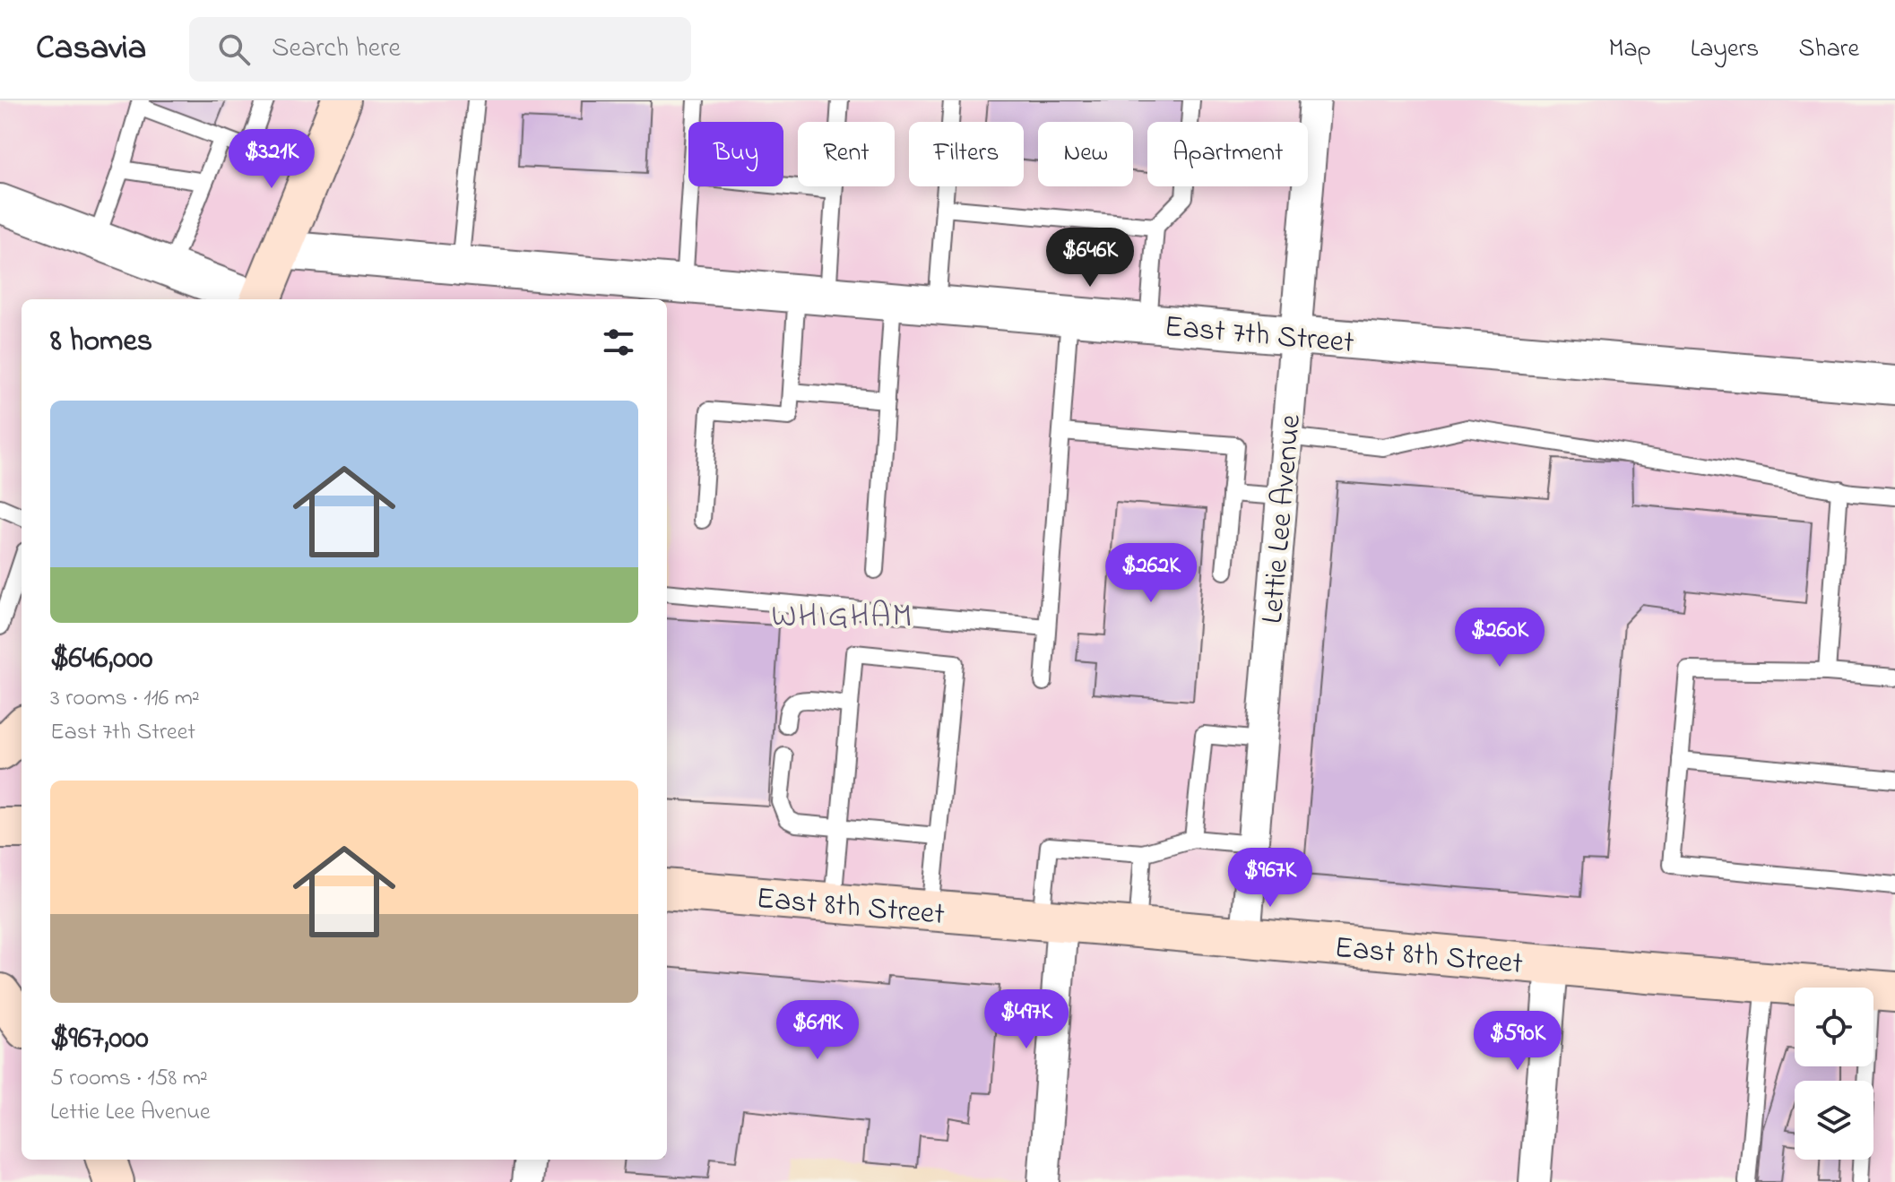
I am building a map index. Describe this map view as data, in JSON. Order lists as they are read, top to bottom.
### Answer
{
  "streets": {
    "main road": ["East 8th Street"],
    "street": ["East 7th Street", "Lettie Lee Avenue"]
  },
  "crossings": [
    ["East 7th Street", "Lettie Lee Avenue"],
    ["Lettie Lee Avenue", "East 8th Street"]
  ],
  "districts": ["WHIGHAM"],
  "page": {
    "header": "Casavia",
    "search": "Search here",
    "nav": ["Map", "Layers", "Share"],
    "chip": [
      "Buy",
      "Rent",
      "Filters",
      "New",
      "Apartment"
    ],
    "price": [
      "$321K",
      "$646K",
      "$262K",
      "$260K",
      "$967K",
      "$497K",
      "$619K",
      "$590K"
    ],
    "heading": "8 homes",
    "list": [
      {
        "name": "$646,000",
        "note": "3 rooms · 116 m² · East 7th Street"
      },
      {
        "name": "$967,000",
        "note": "5 rooms · 158 m² · Lettie Lee Avenue"
      }
    ]
  }
}
